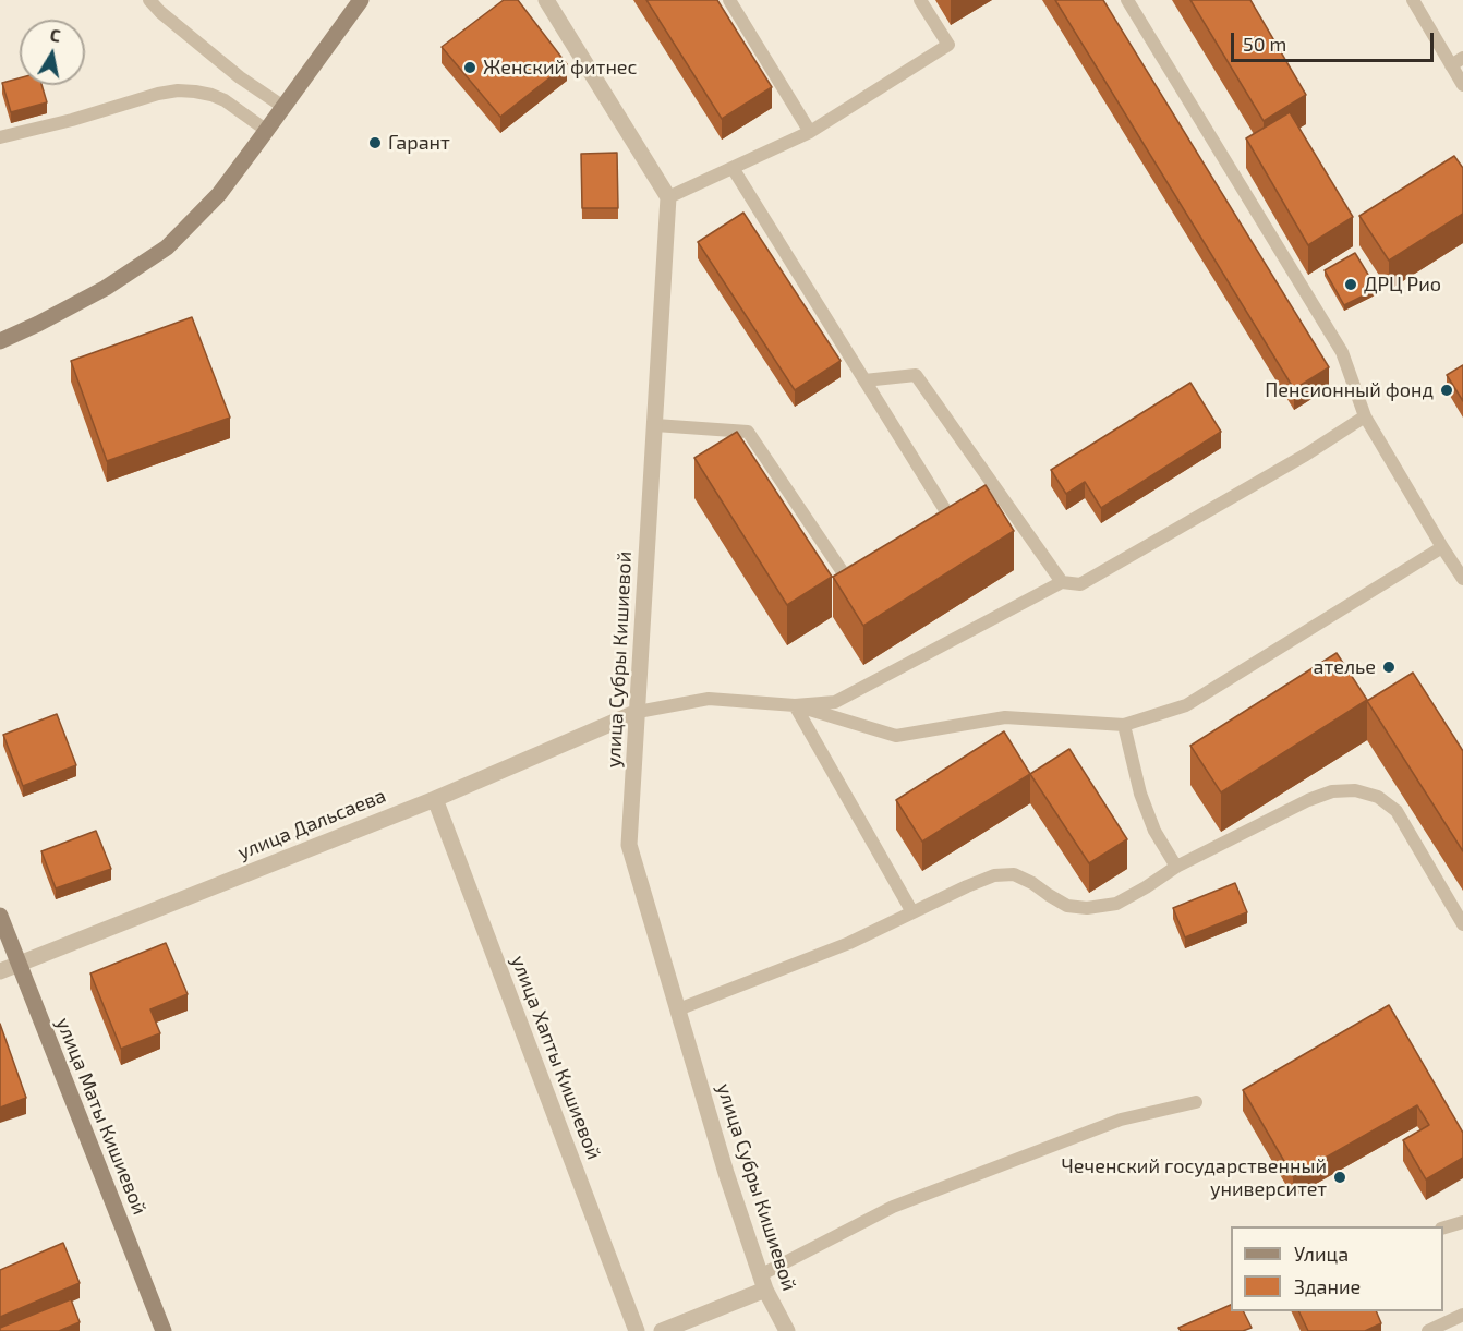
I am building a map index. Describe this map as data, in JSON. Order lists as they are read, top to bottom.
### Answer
{
  "streets": {
    "street": [
      "улица Субры Кишиевой",
      "улица Дальсаева",
      "улица Хапты Кишиевой",
      "улица Маты Кишиевой"
    ]
  },
  "crossings": [
    ["улица Субры Кишиевой", "улица Дальсаева"],
    ["улица Дальсаева", "улица Хапты Кишиевой"],
    ["улица Дальсаева", "улица Маты Кишиевой"]
  ],
  "places": [
    "Женский фитнес",
    "Гарант",
    "ДРЦ Рио",
    "Пенсионный фонд",
    "ателье",
    "Чеченский государственный университет"
  ],
  "legend": ["Улица", "Здание"],
  "scale_bar": "50 m",
  "north": "top"
}
